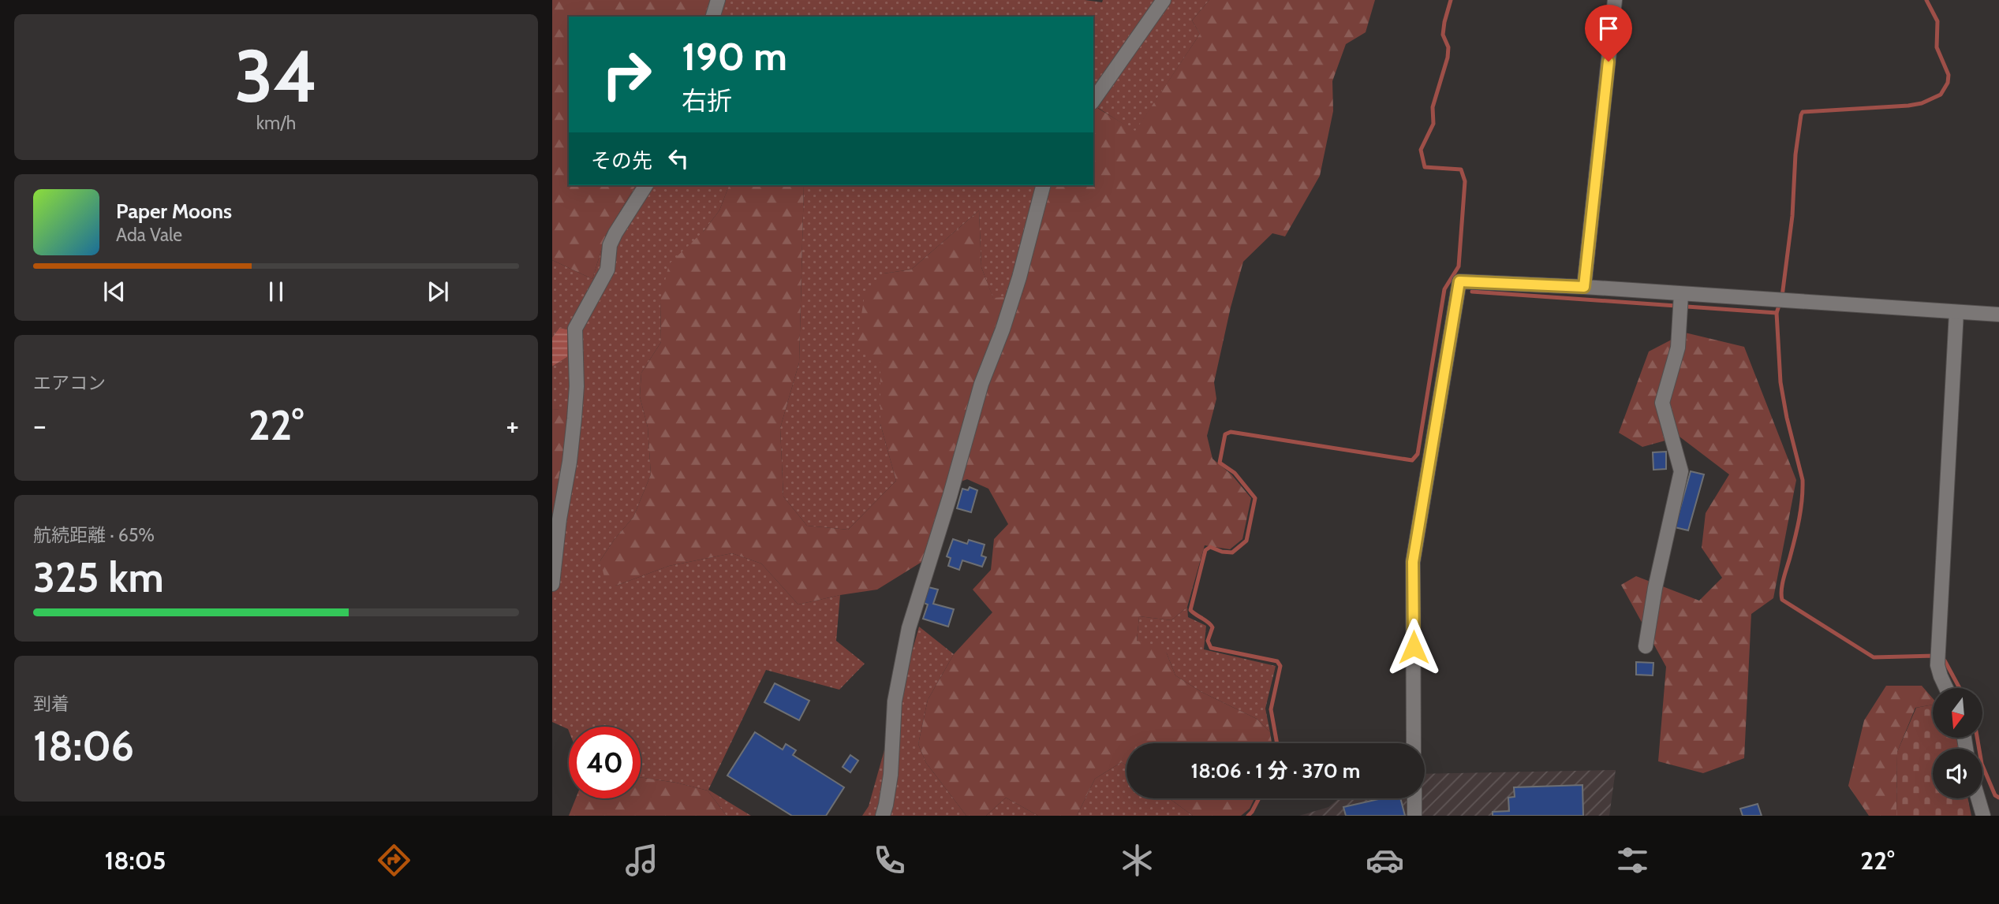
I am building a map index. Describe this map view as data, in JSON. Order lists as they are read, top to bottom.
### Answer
{
  "north": "bottom",
  "page": {
    "tile": [
      ["34", "km/h"],
      "エアコン",
      ["航続距離 · 65%", "325 km"],
      ["到着", "18:06"]
    ],
    "turn": ["190 m", "右折"],
    "then": "その先",
    "song": ["Paper Moons", "Ada Vale"],
    "heat": ["−", "22°", "+"],
    "limit": "40",
    "trip": "18:06 · 1 分 · 370 m",
    "tabs": ["18:05", "22°"]
  }
}
